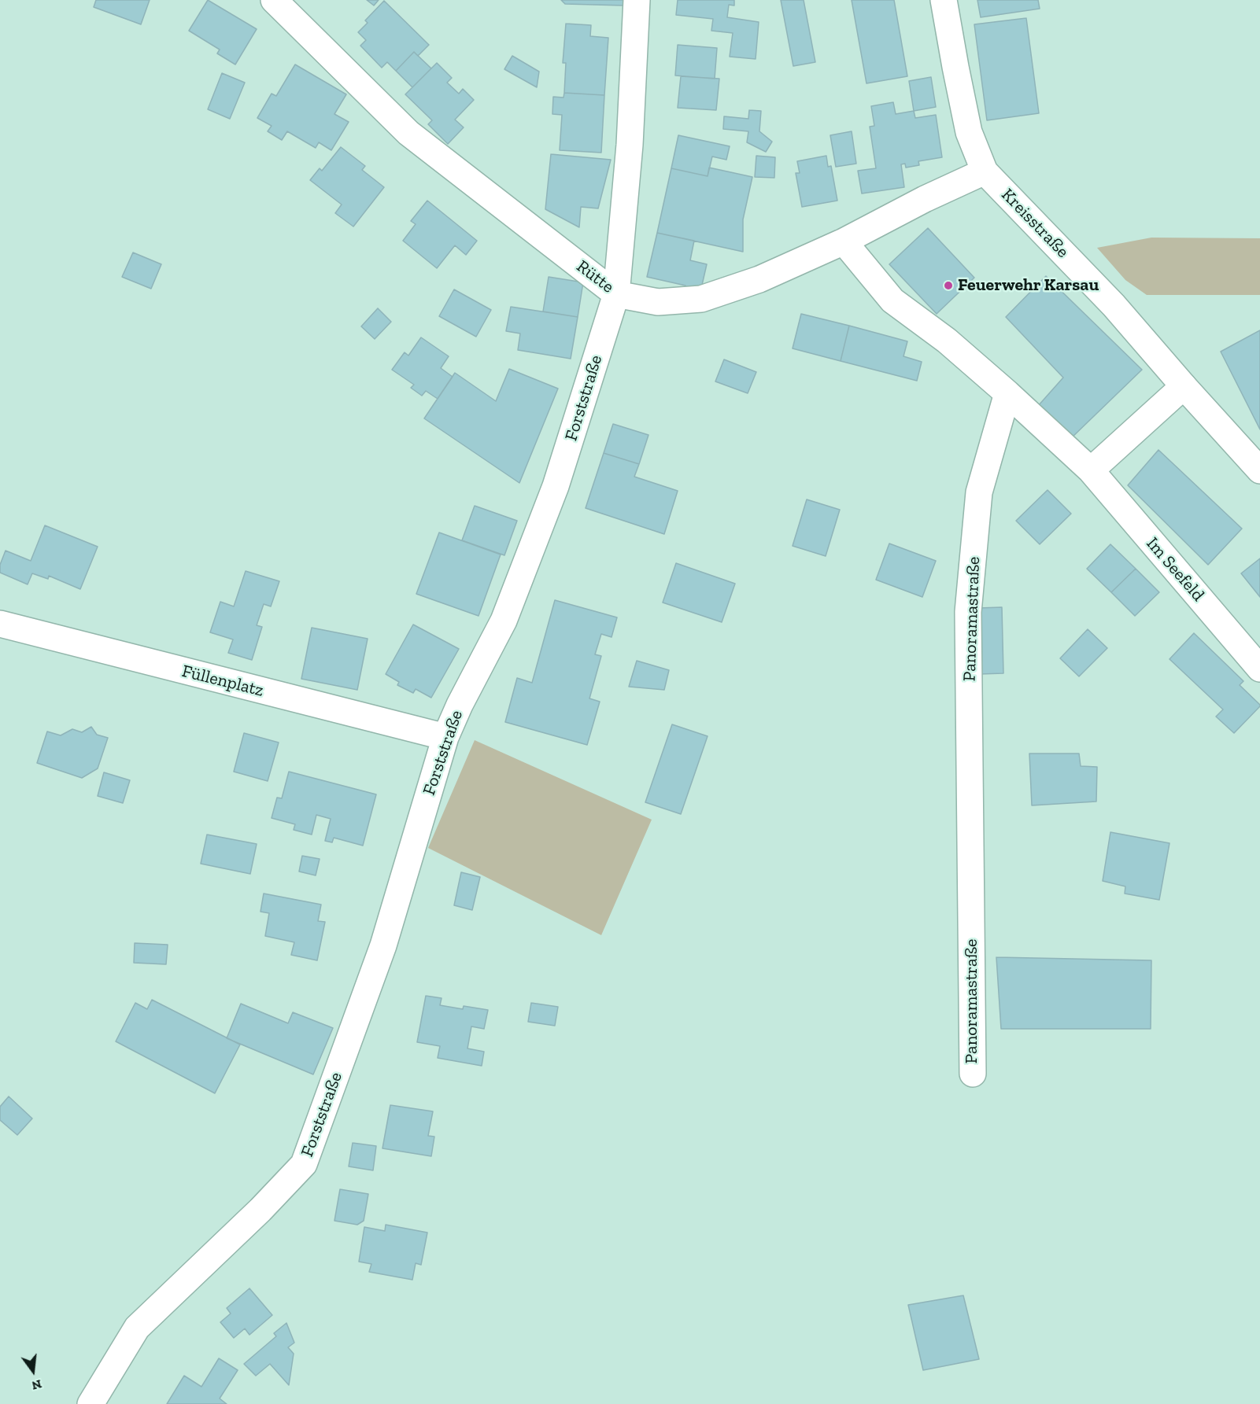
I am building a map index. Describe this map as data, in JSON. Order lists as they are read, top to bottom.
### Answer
{
  "streets": {
    "street": [
      "Kreisstraße",
      "Rütte",
      "Forststraße",
      "Im Seefeld",
      "Panoramastraße",
      "Füllenplatz"
    ]
  },
  "crossings": [
    ["Kreisstraße", "Rütte"],
    ["Rütte", "Forststraße"],
    ["Forststraße", "Füllenplatz"],
    ["Im Seefeld", "Panoramastraße"]
  ],
  "places": ["Feuerwehr Karsau"],
  "north": "bottom"
}
